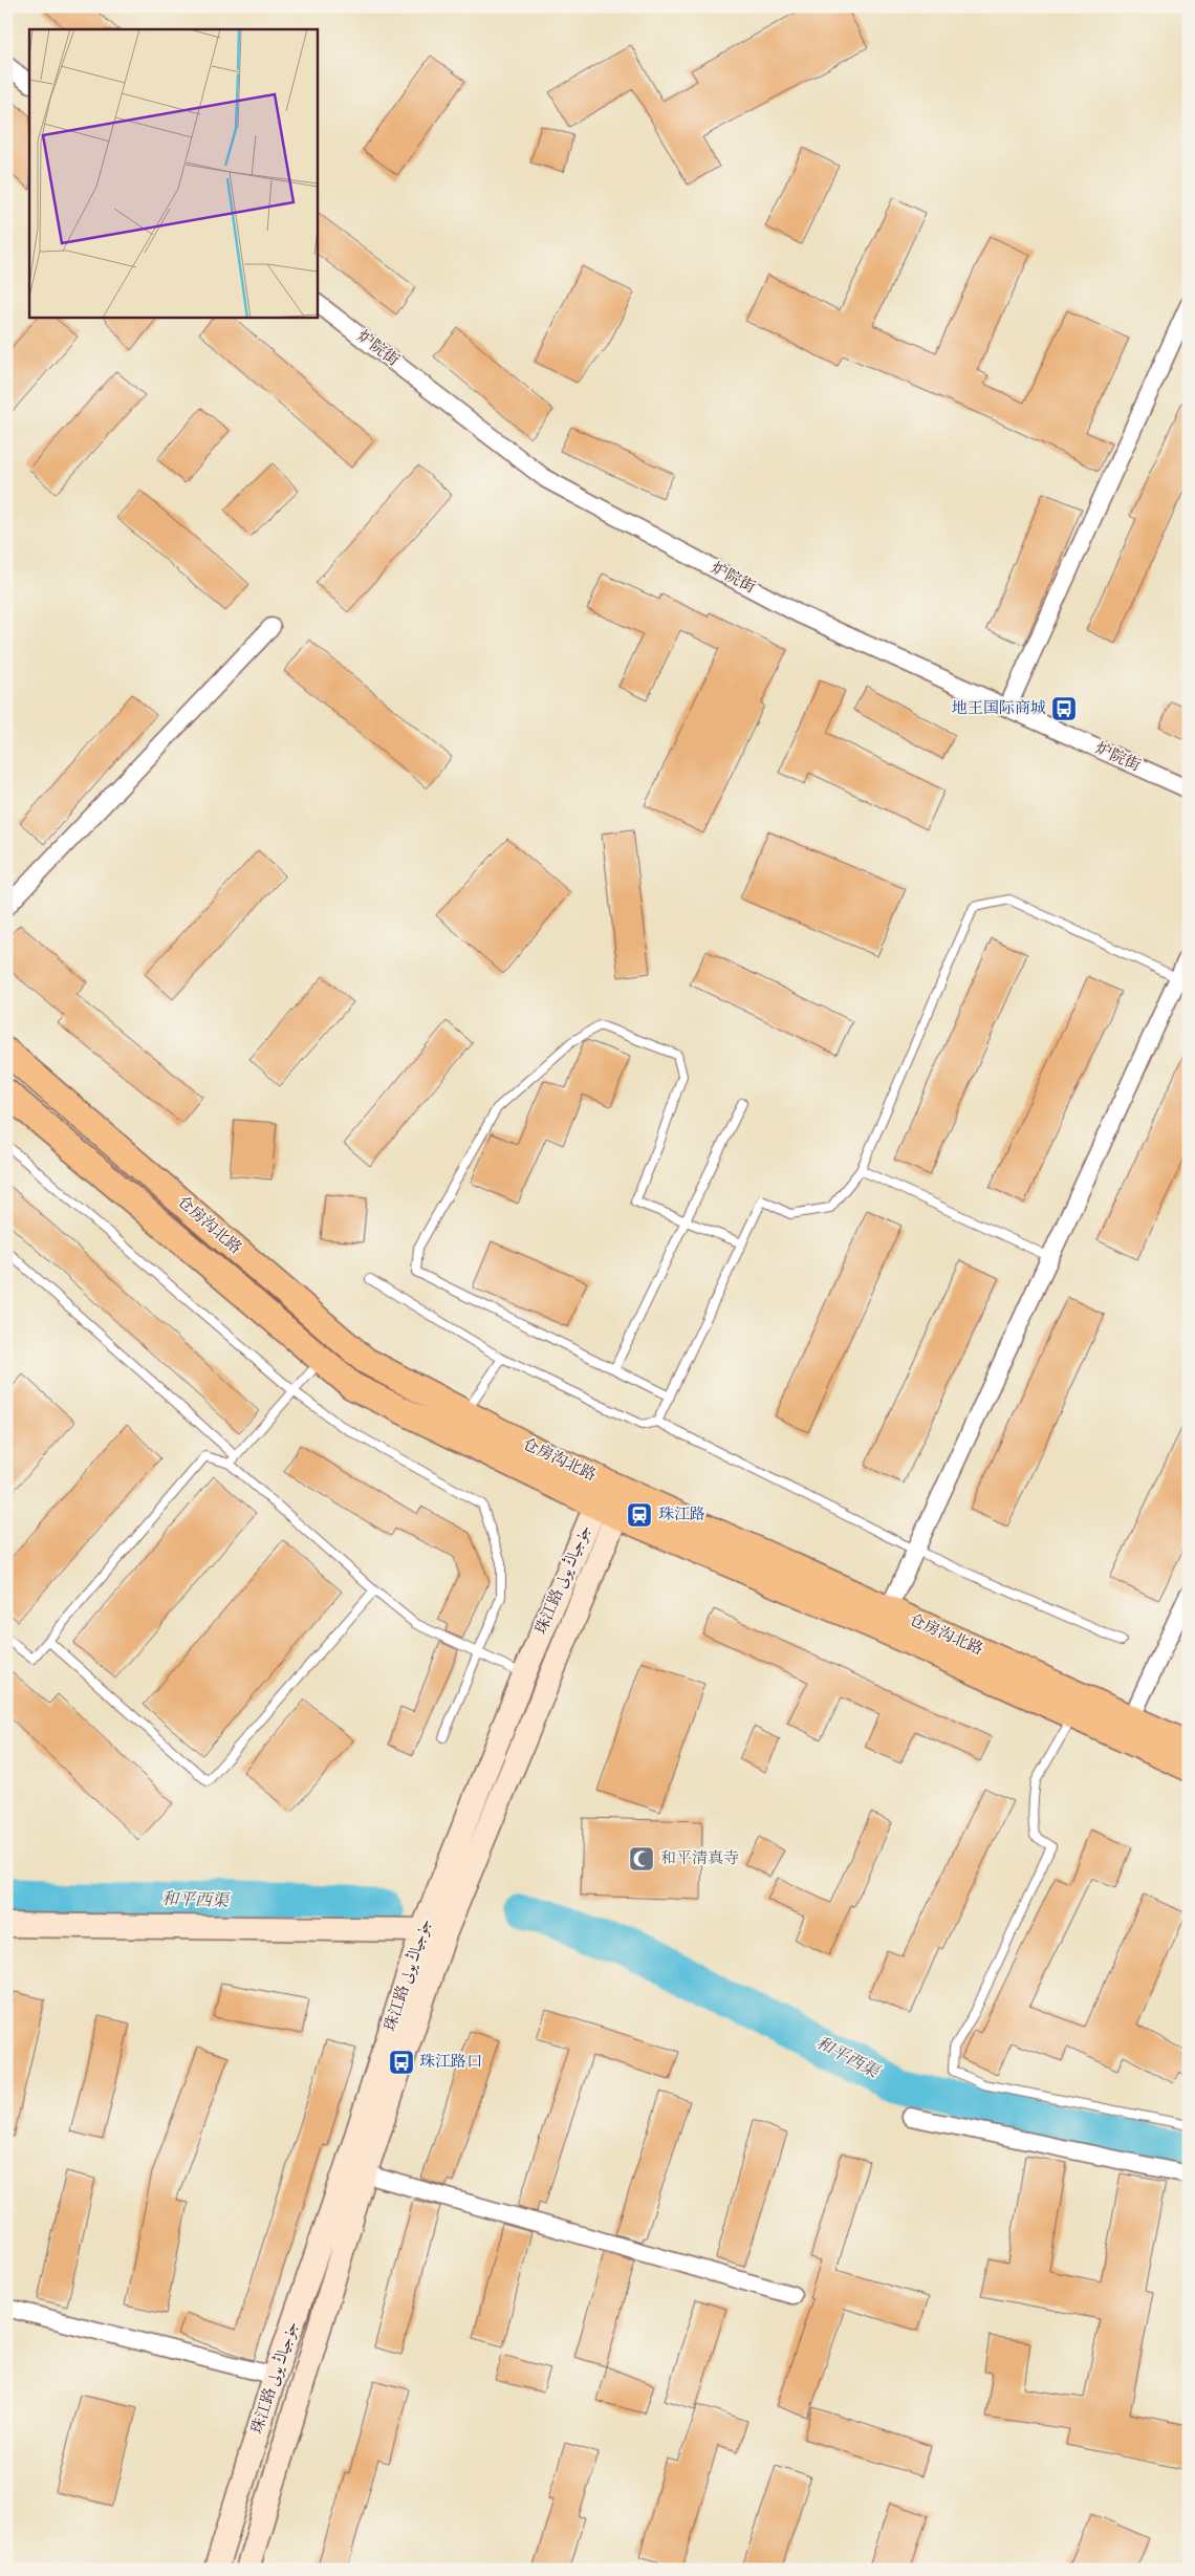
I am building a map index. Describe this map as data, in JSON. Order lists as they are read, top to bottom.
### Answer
{
  "streets": {
    "main road": ["仓房沟北路"],
    "street": ["炉院街", "珠江路 جۇجياڭ يولى"]
  },
  "crossings": [
    ["仓房沟北路", "珠江路 جۇجياڭ يولى"]
  ],
  "water": ["和平西渠"],
  "places": {
    "bus stop": ["地王国际商城", "珠江路口"],
    "station": ["珠江路"],
    "mosque": ["和平清真寺"]
  }
}
